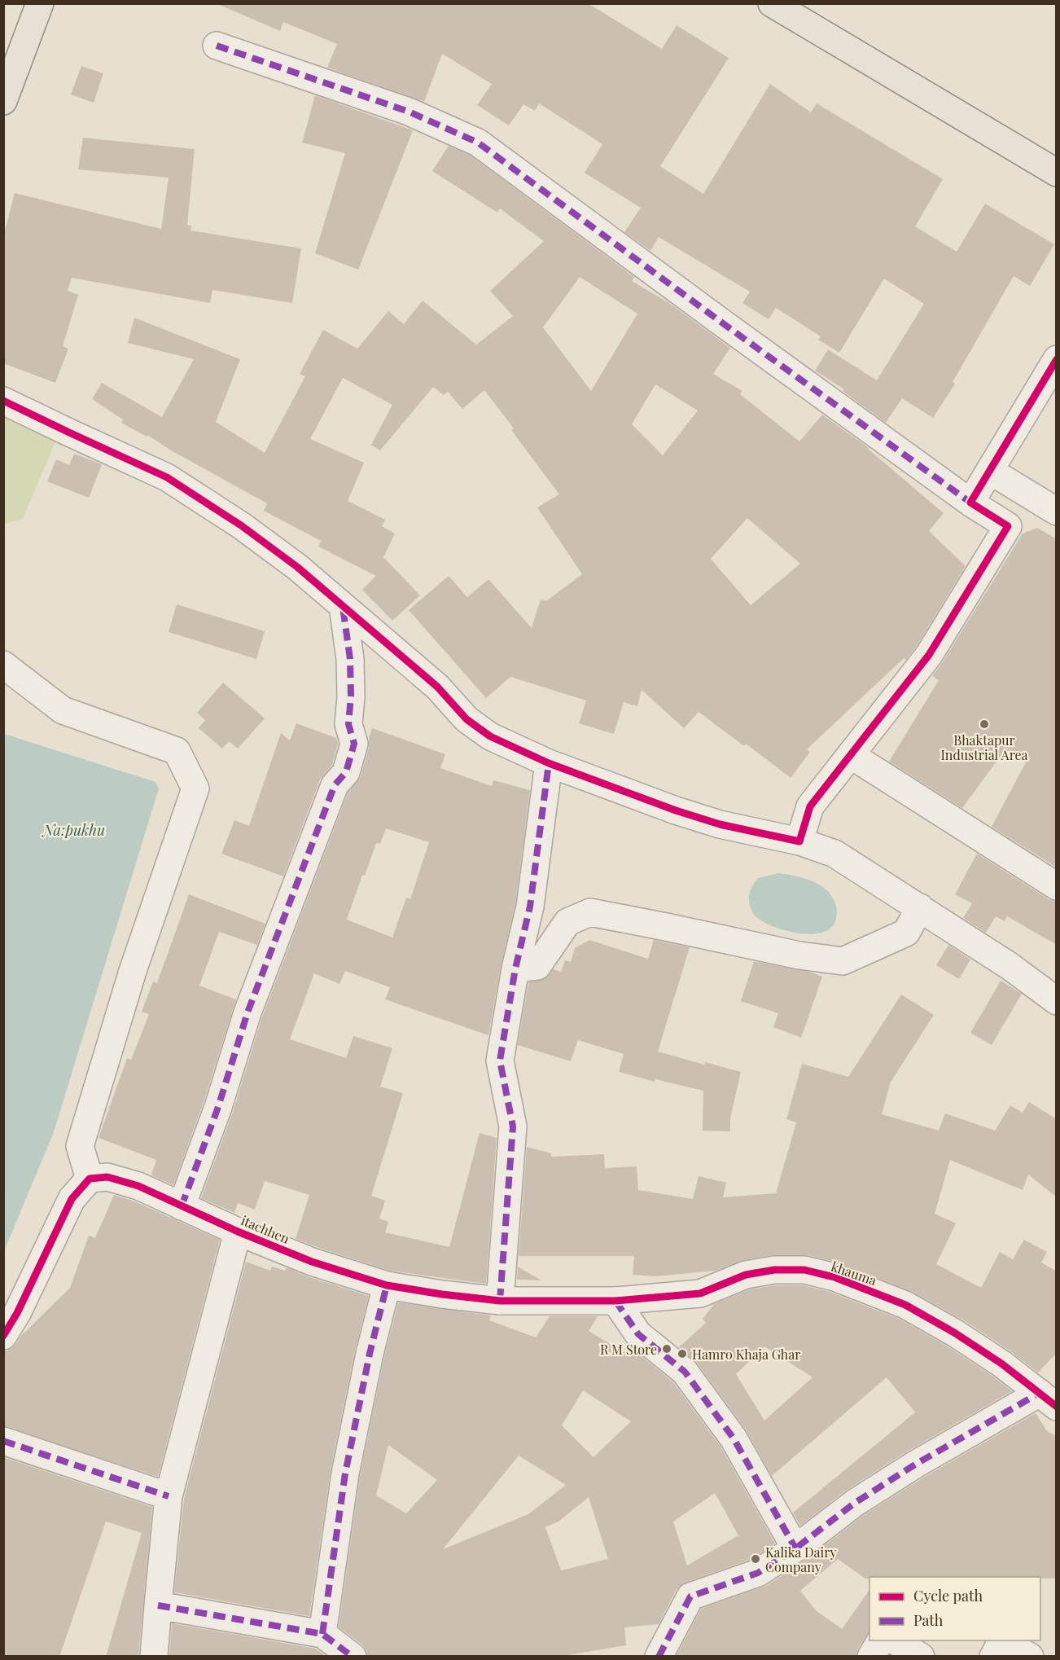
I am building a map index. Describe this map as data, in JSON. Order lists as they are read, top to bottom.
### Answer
{
  "streets": {
    "street": ["itachhen", "khauma"]
  },
  "crossings": [
    ["itachhen", "khauma"]
  ],
  "water": ["Na:pukhu"],
  "places": [
    "Bhaktapur Industrial Area",
    "R M Store",
    "Hamro Khaja Ghar",
    "Kalika Dairy Company"
  ],
  "legend": ["Cycle path", "Path"]
}
